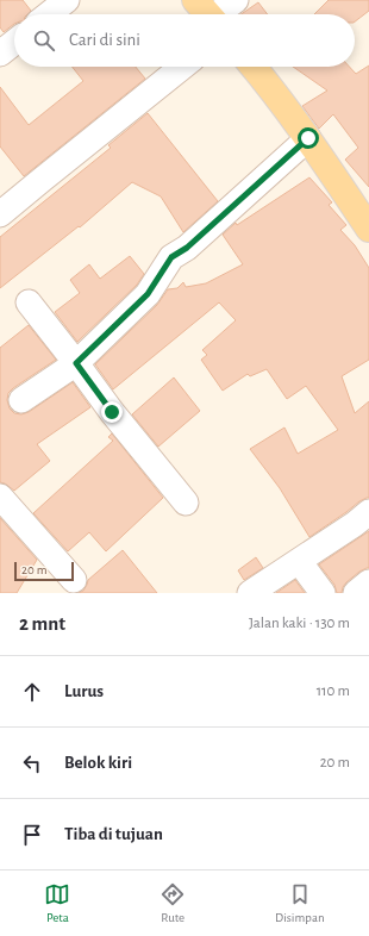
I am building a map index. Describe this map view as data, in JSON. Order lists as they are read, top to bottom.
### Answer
{
  "scale_bar": "20 m",
  "page": {
    "search": "Cari di sini",
    "scale": "20 m",
    "heading": ["2 mnt", "Jalan kaki · 130 m"],
    "list": [
      ["Lurus", "110 m"],
      ["Belok kiri", "20 m"],
      "Tiba di tujuan"
    ],
    "nav": ["Peta", "Rute", "Disimpan"]
  }
}
